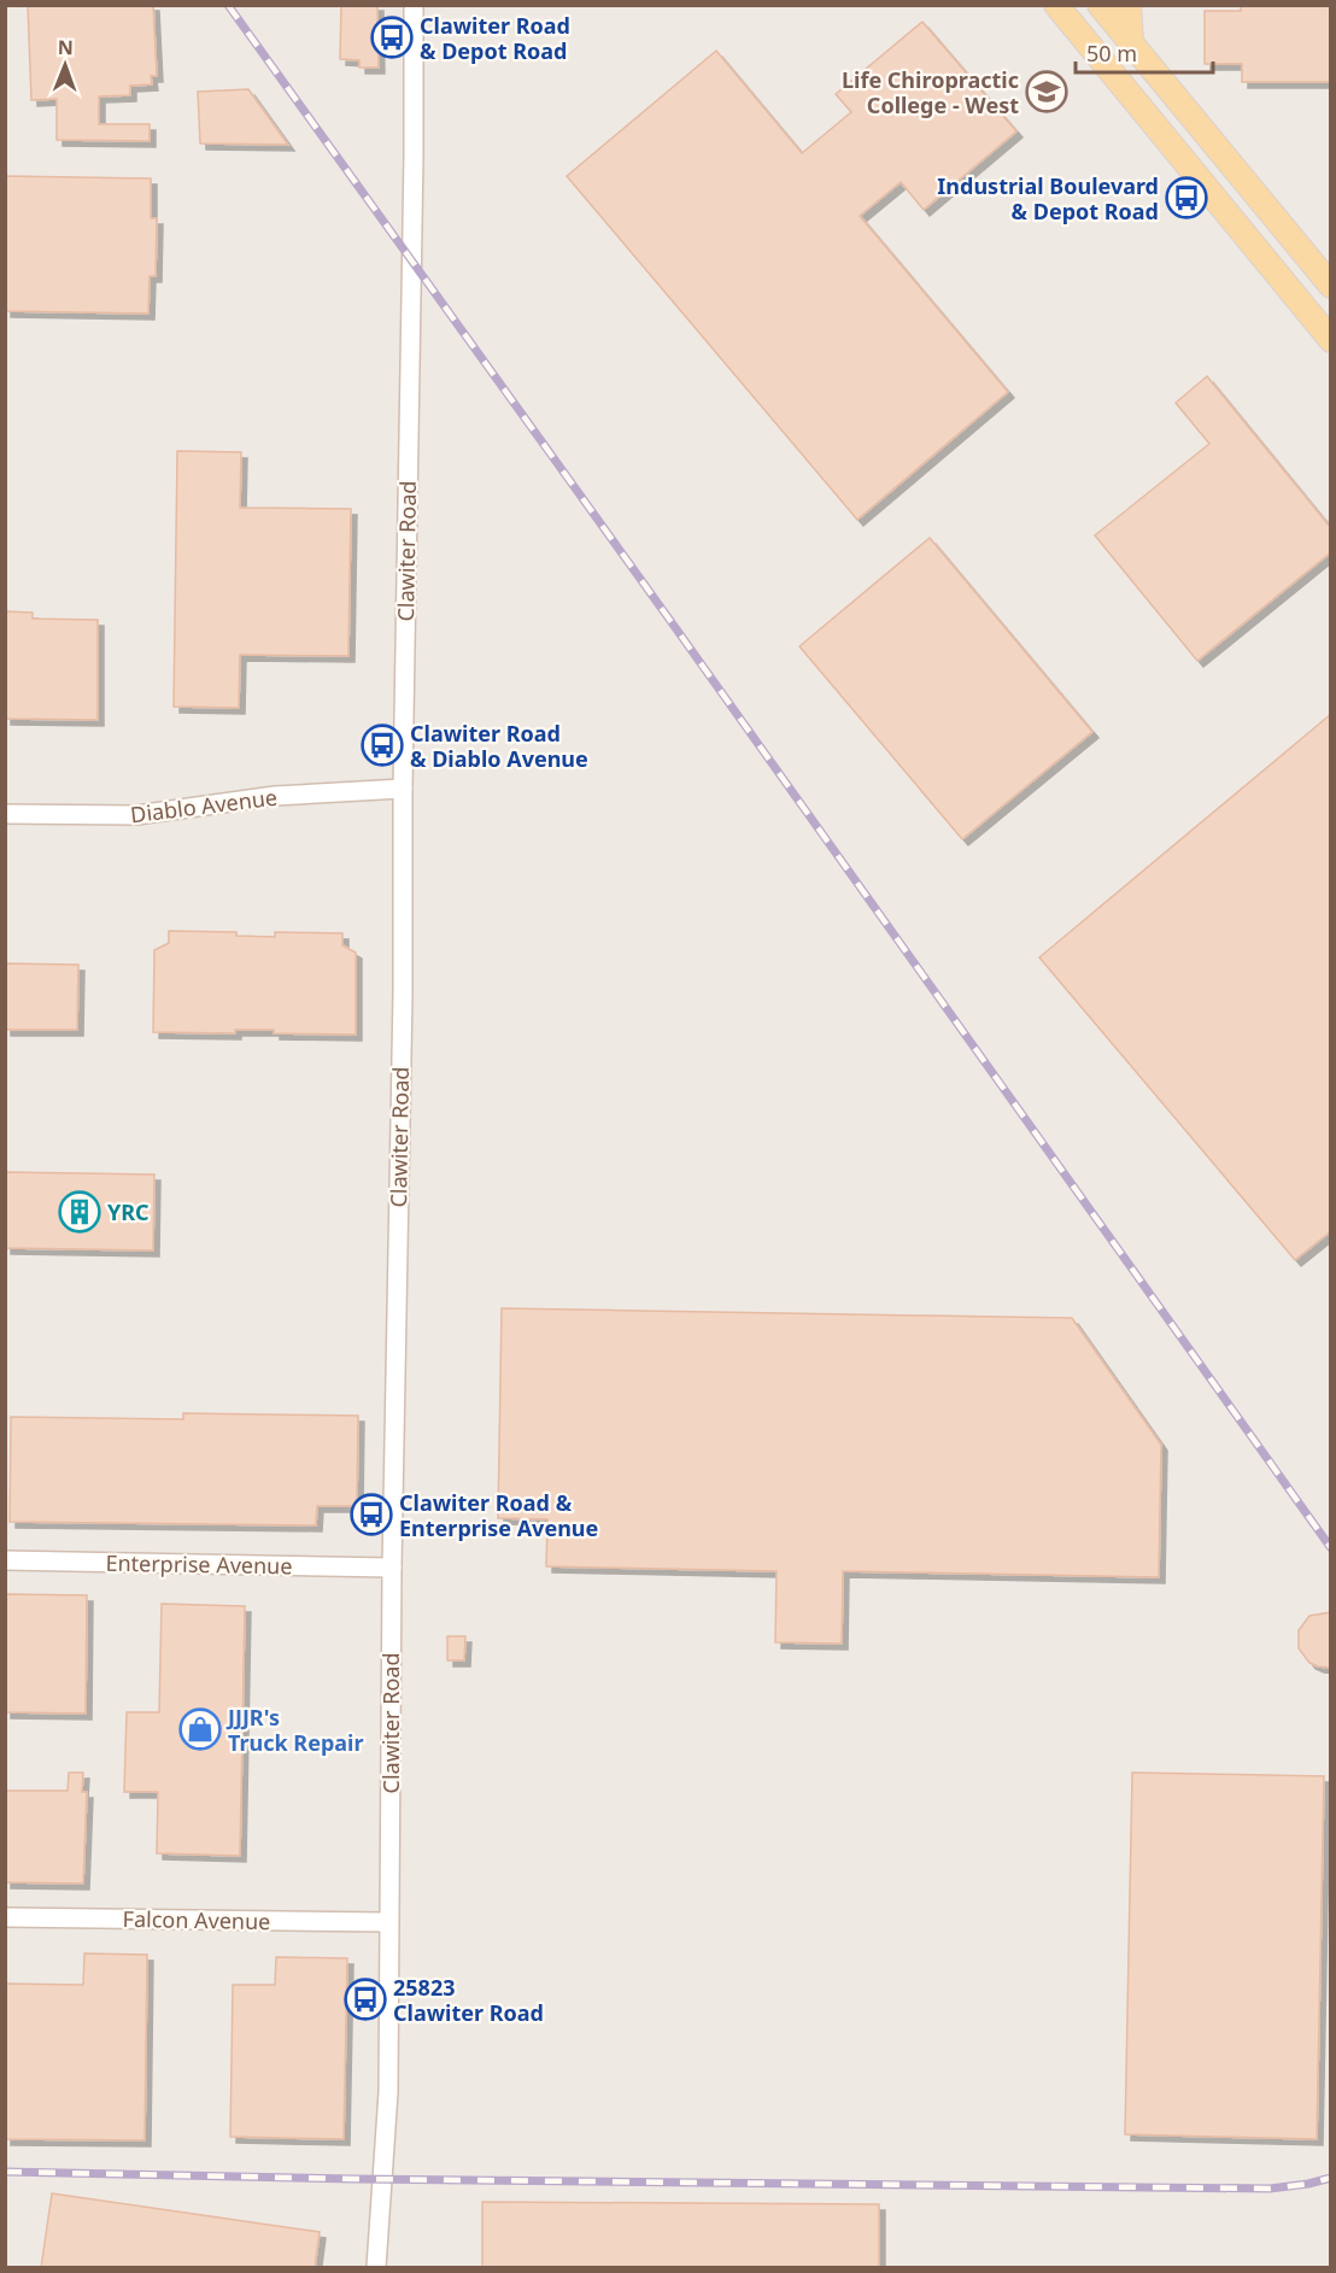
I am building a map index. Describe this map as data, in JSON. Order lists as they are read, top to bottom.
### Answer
{
  "streets": {
    "street": [
      "Clawiter Road",
      "Diablo Avenue",
      "Enterprise Avenue",
      "Falcon Avenue"
    ]
  },
  "crossings": [
    ["Clawiter Road", "Diablo Avenue"],
    ["Clawiter Road", "Enterprise Avenue"],
    ["Clawiter Road", "Falcon Avenue"]
  ],
  "places": {
    "bus stop": [
      "Clawiter Road & Depot Road",
      "Industrial Boulevard & Depot Road",
      "Clawiter Road & Diablo Avenue",
      "Clawiter Road & Enterprise Avenue",
      "25823 Clawiter Road"
    ],
    "school or university": ["Life Chiropractic College - West"],
    "building": ["YRC"],
    "shop": ["JJJR's Truck Repair"]
  },
  "scale_bar": "50 m",
  "north": "top"
}
